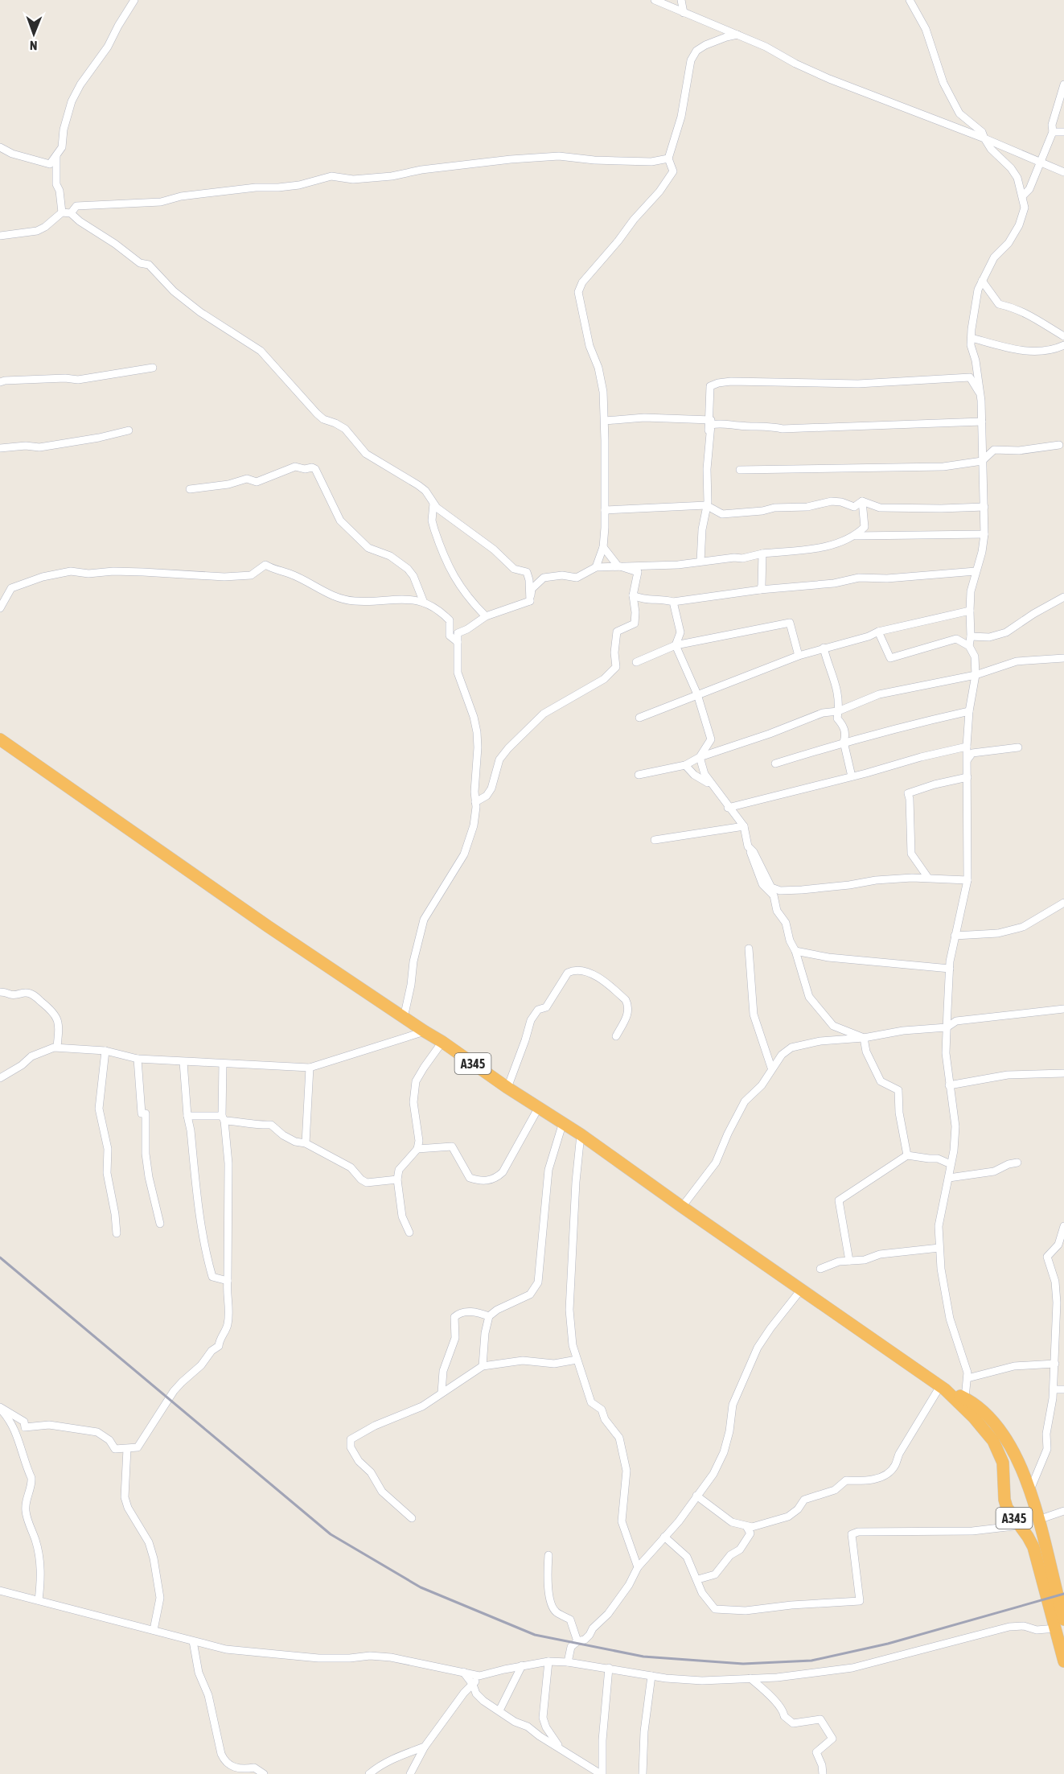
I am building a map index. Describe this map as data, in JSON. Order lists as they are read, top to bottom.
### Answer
{
  "streets": {
    "highway": ["A345"]
  },
  "north": "bottom"
}
